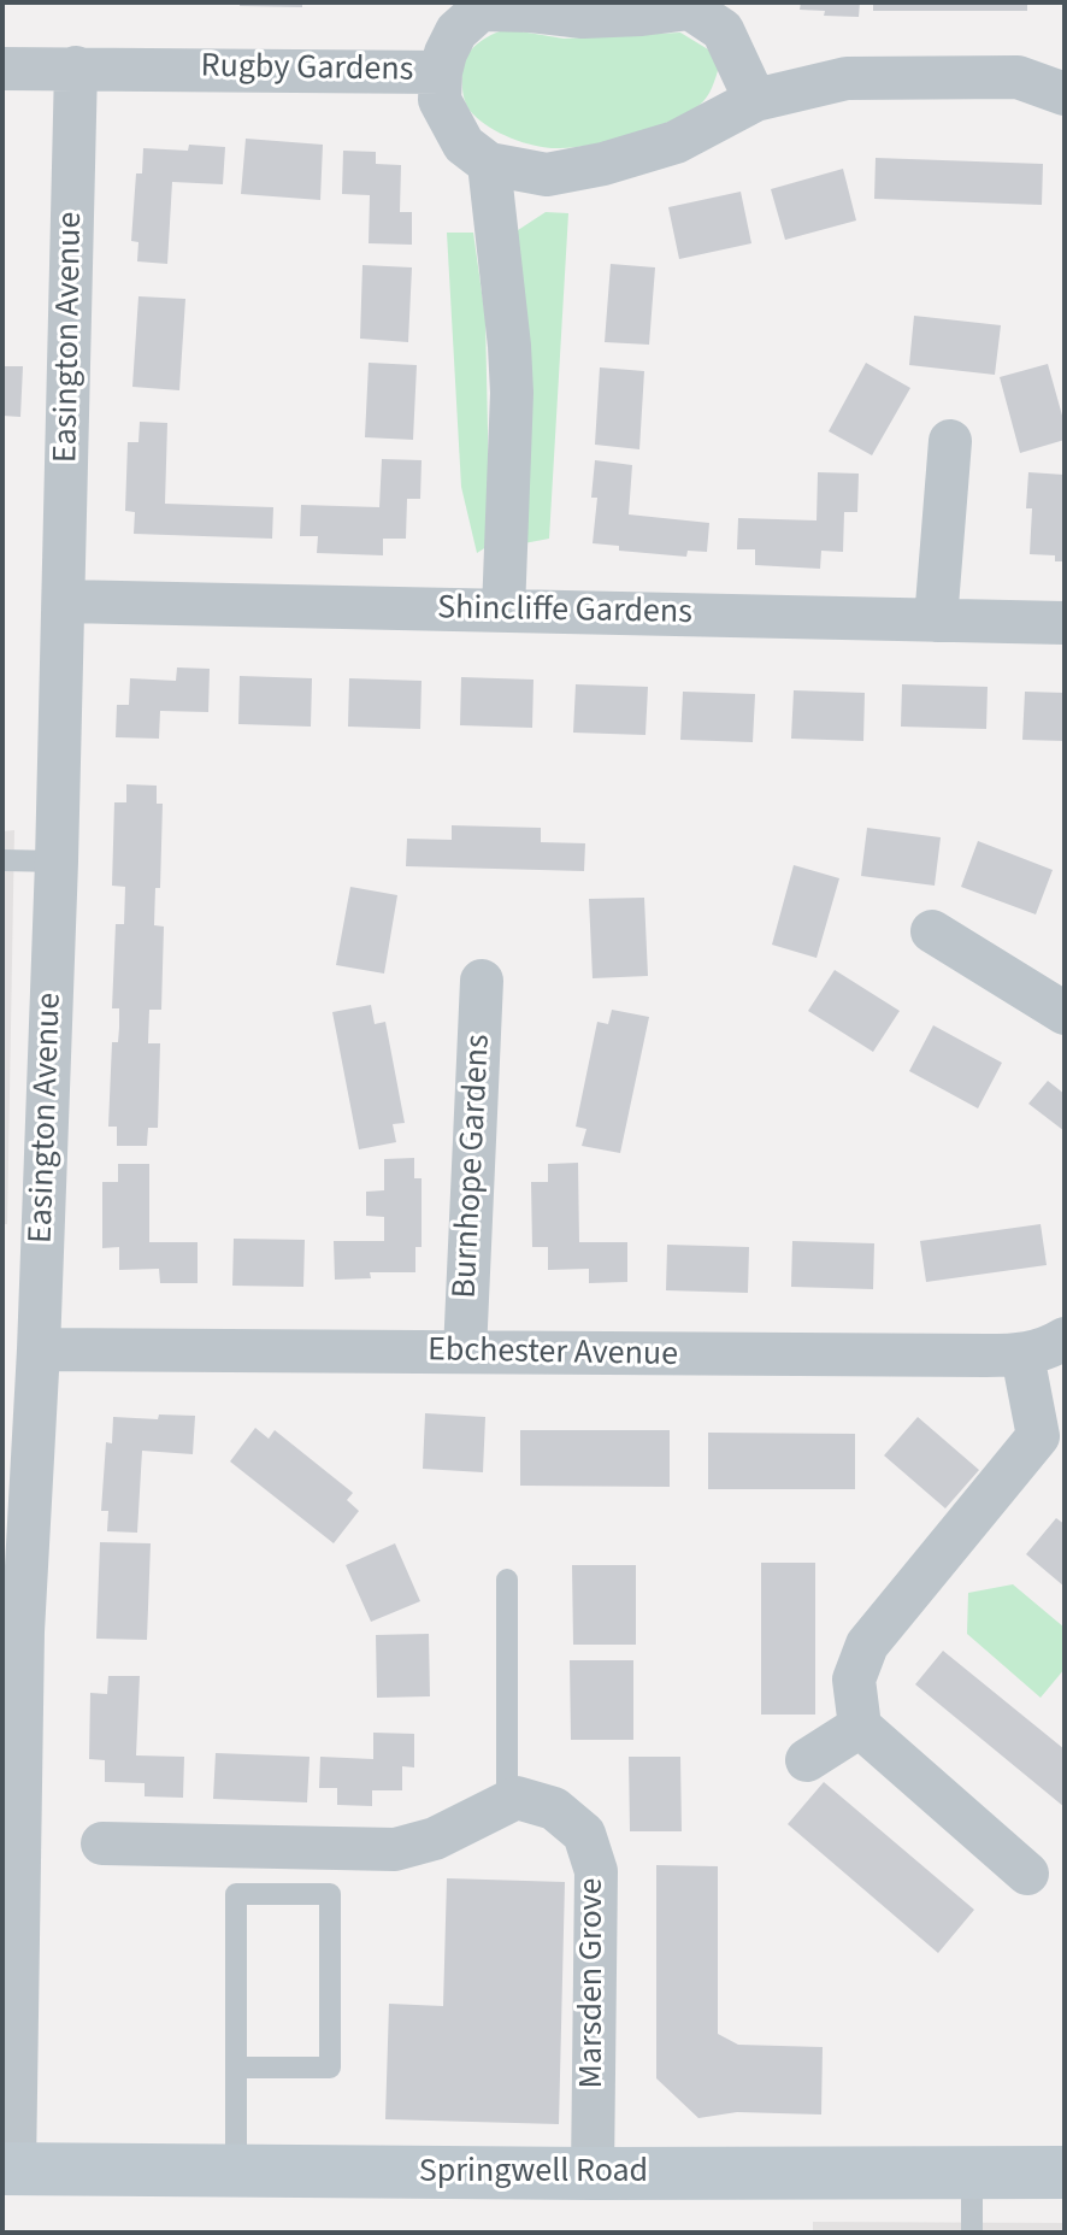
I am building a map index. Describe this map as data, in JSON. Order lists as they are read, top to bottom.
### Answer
{
  "streets": {
    "main road": ["Springwell Road"],
    "street": [
      "Rugby Gardens",
      "Easington Avenue",
      "Shincliffe Gardens",
      "Burnhope Gardens",
      "Ebchester Avenue",
      "Marsden Grove"
    ]
  },
  "crossings": [
    ["Rugby Gardens", "Easington Avenue"],
    ["Easington Avenue", "Shincliffe Gardens"],
    ["Easington Avenue", "Ebchester Avenue"],
    ["Easington Avenue", "Springwell Road"],
    ["Burnhope Gardens", "Ebchester Avenue"],
    ["Marsden Grove", "Springwell Road"]
  ]
}
